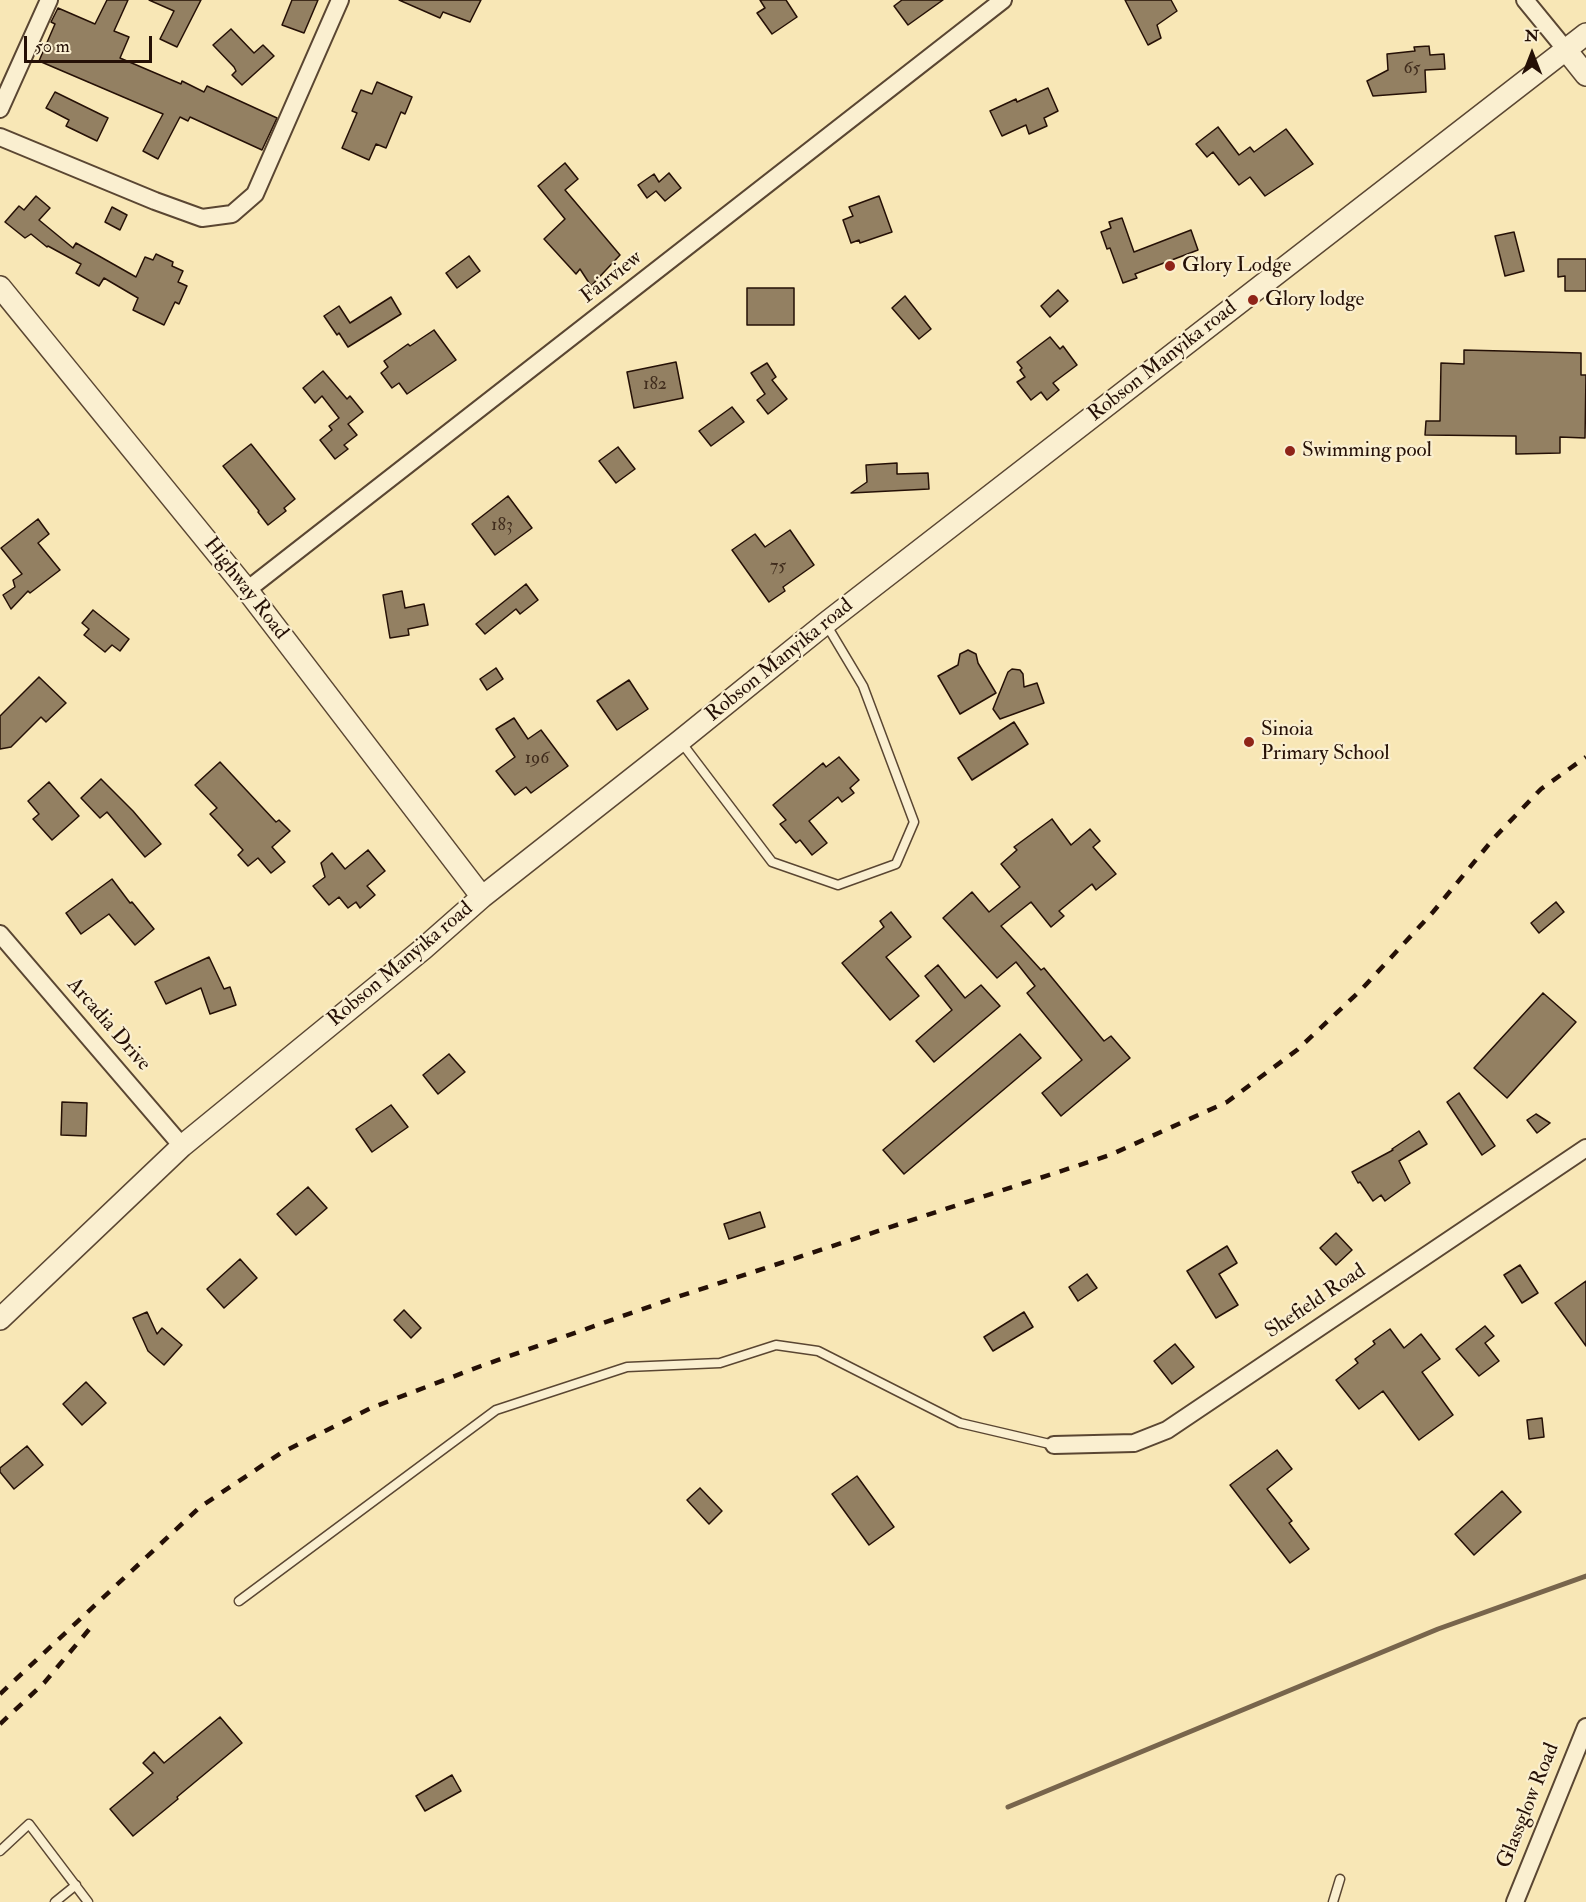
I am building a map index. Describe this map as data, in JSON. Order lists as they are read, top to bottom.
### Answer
{
  "streets": {
    "street": [
      "Fairview",
      "Robson Manyika road",
      "Highway Road",
      "Arcadia Drive",
      "Shefield Road",
      "Glassglow Road"
    ]
  },
  "crossings": [
    ["Fairview", "Highway Road"],
    ["Robson Manyika road", "Highway Road"],
    ["Robson Manyika road", "Arcadia Drive"]
  ],
  "places": [
    "Glory Lodge",
    "Glory lodge",
    "Swimming pool",
    "Sinoia Primary School"
  ],
  "house_numbers": [
    "65",
    "182",
    "183",
    "75",
    "196"
  ],
  "scale_bar": "50 m",
  "north": "top"
}
